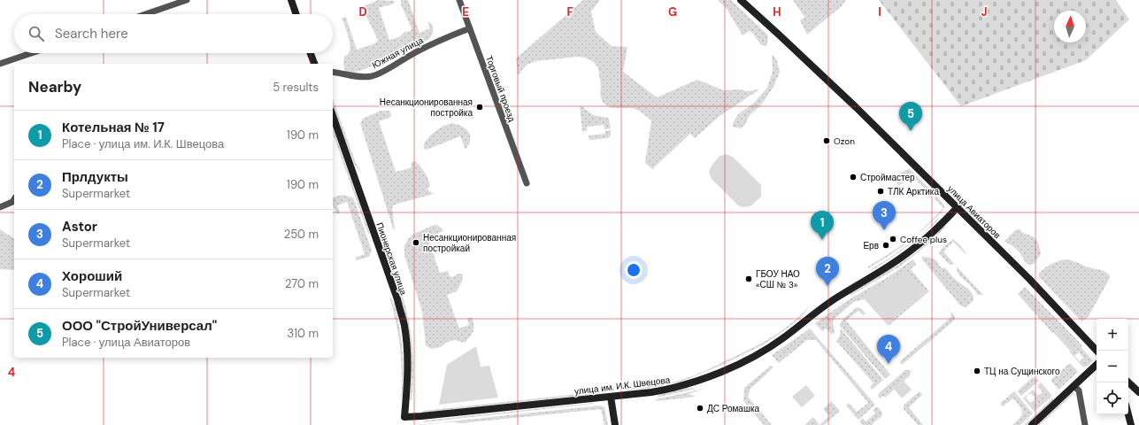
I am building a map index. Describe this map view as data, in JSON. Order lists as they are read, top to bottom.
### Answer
{
  "streets": {
    "street": [
      "Южная улица",
      "Торговый проезд",
      "улица Авиаторов",
      "Пионерская улица",
      "улица им. И.К. Швецова"
    ]
  },
  "crossings": [
    ["Южная улица", "Торговый проезд"],
    ["улица Авиаторов", "улица им. И.К. Швецова"],
    ["Пионерская улица", "улица им. И.К. Швецова"]
  ],
  "places": [
    "Несанкционированная постройка",
    "Ozon",
    "Строймастер",
    "ТЛК Арктика",
    "Coffee plus",
    "Несанкционированная постройкай",
    "Ерв",
    "ГБОУ НАО «СШ № 3»",
    "ТЦ на Сущинского",
    "ДС Ромашка"
  ],
  "north": "top",
  "page": {
    "search": "Search here",
    "heading": ["Nearby", "5 results"],
    "pins": [
      "5",
      "3",
      "1",
      "2",
      "4"
    ],
    "list": [
      {
        "mark": "1",
        "name": "Котельная № 17",
        "note": "Place · улица им. И.К. Швецова",
        "value": "190 m"
      },
      {
        "mark": "2",
        "name": "Прлдукты",
        "note": "Supermarket",
        "value": "190 m"
      },
      {
        "mark": "3",
        "name": "Astor",
        "note": "Supermarket",
        "value": "250 m"
      },
      {
        "mark": "4",
        "name": "Хороший",
        "note": "Supermarket",
        "value": "270 m"
      },
      {
        "mark": "5",
        "name": "ООО \"СтройУниверсал\"",
        "note": "Place · улица Авиаторов",
        "value": "310 m"
      }
    ],
    "map_buttons": ["+", "−"]
  },
  "grid": {
    "columns": [
      "D",
      "E",
      "F",
      "G",
      "H",
      "I",
      "J"
    ],
    "rows": ["4"]
  }
}
